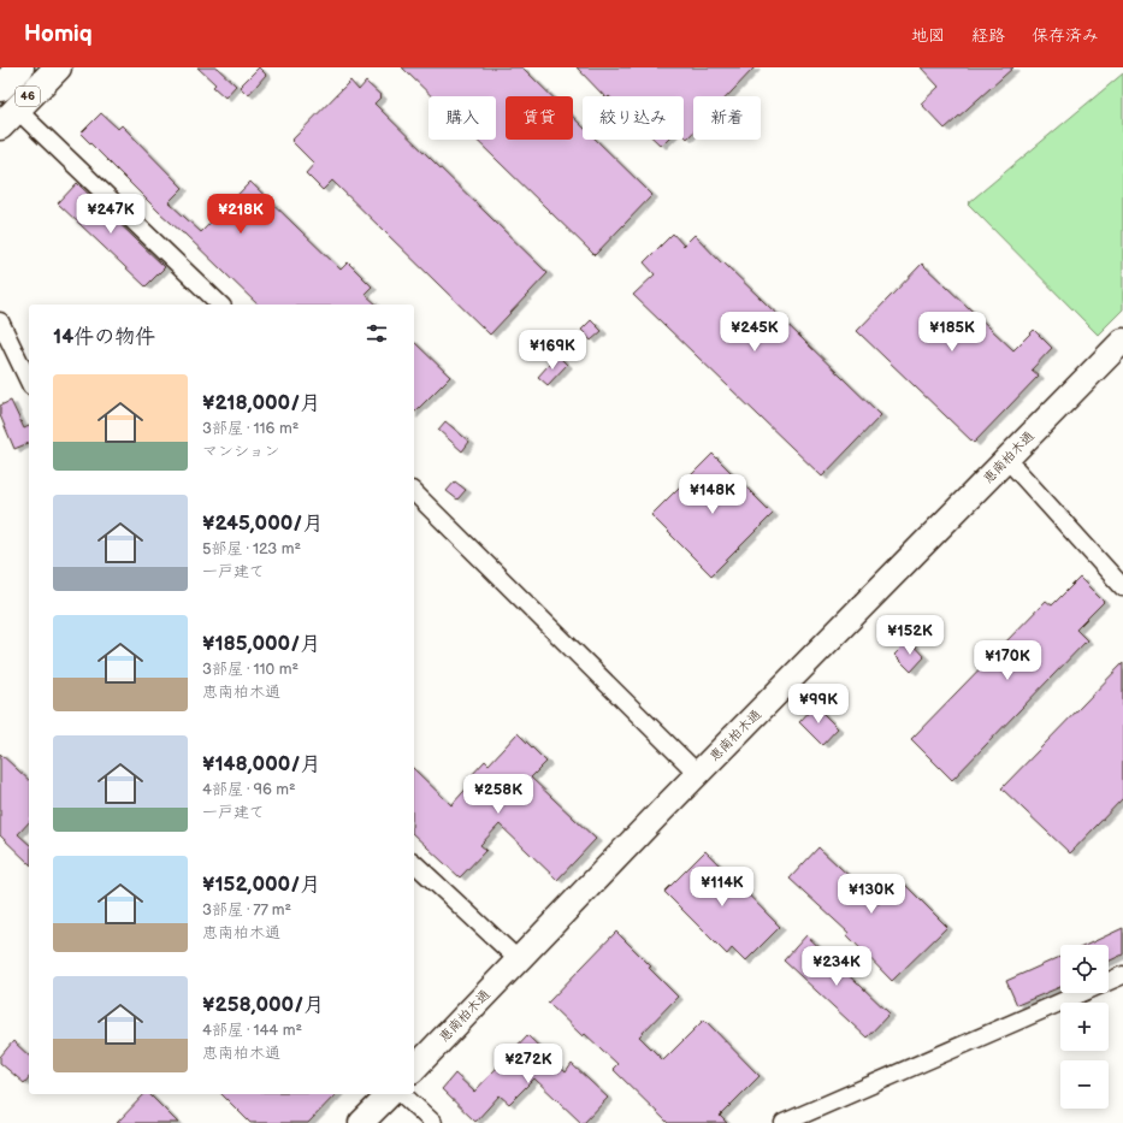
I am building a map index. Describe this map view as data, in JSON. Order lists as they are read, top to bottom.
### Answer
{
  "streets": {
    "main road": ["46"],
    "street": ["恵南柏木通"]
  },
  "page": {
    "header": "Homiq",
    "nav": ["地図", "経路", "保存済み"],
    "chip": [
      "購入",
      "賃貸",
      "絞り込み",
      "新着"
    ],
    "price": [
      "¥247K",
      "¥218K",
      "¥245K",
      "¥185K",
      "¥169K",
      "¥148K",
      "¥152K",
      "¥170K",
      "¥99K",
      "¥258K",
      "¥114K",
      "¥130K",
      "¥234K",
      "¥272K"
    ],
    "heading": "14件の物件",
    "list": [
      {
        "name": "¥218,000/月",
        "note": "3部屋 · 116 m² · マンション"
      },
      {
        "name": "¥245,000/月",
        "note": "5部屋 · 123 m² · 一戸建て"
      },
      {
        "name": "¥185,000/月",
        "note": "3部屋 · 110 m² · 恵南柏木通"
      },
      {
        "name": "¥148,000/月",
        "note": "4部屋 · 96 m² · 一戸建て"
      },
      {
        "name": "¥152,000/月",
        "note": "3部屋 · 77 m² · 恵南柏木通"
      },
      {
        "name": "¥258,000/月",
        "note": "4部屋 · 144 m² · 恵南柏木通"
      }
    ],
    "map_buttons": ["+", "−"]
  }
}
